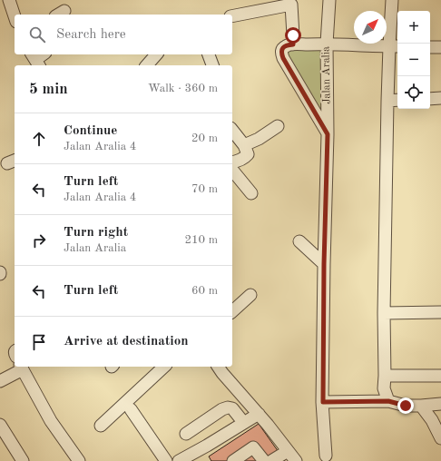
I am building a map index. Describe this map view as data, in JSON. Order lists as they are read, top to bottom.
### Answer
{
  "streets": {
    "street": ["Jalan Aralia"]
  },
  "north": "top right",
  "page": {
    "map_buttons": ["+", "−"],
    "search": "Search here",
    "heading": ["5 min", "Walk · 360 m"],
    "list": [
      ["Continue", "Jalan Aralia 4", "20 m"],
      ["Turn left", "Jalan Aralia 4", "70 m"],
      ["Turn right", "Jalan Aralia", "210 m"],
      ["Turn left", "60 m"],
      "Arrive at destination"
    ]
  }
}
